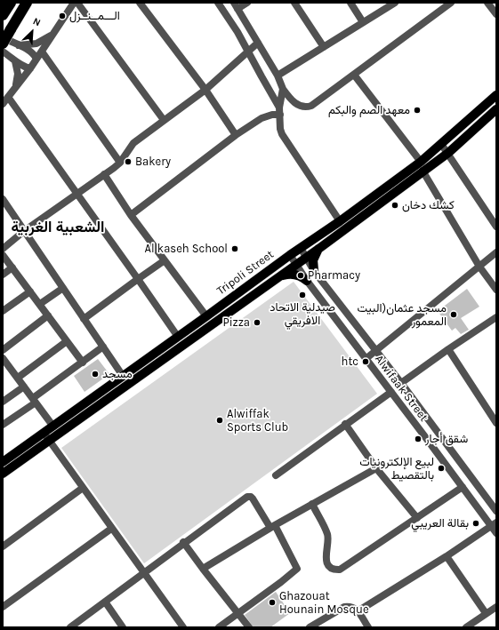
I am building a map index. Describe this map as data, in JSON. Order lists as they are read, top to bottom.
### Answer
{
  "streets": {
    "main road": ["Tripoli Street"],
    "street": ["Alwifaak Street"]
  },
  "crossings": [
    ["Tripoli Street", "Alwifaak Street"]
  ],
  "districts": ["الشعبية الغربية"],
  "places": [
    "الـــمــنــزل",
    "معهد الصم والبكم",
    "Bakery",
    "كشك دخان",
    "Al kaseh School",
    "Pharmacy",
    "صيدلية الاتحاد الافريقي",
    "مسجد عثمان(البيت المعمور",
    "Pizza",
    "htc",
    "مسجد",
    "Alwiffak Sports Club",
    "شقق أجار",
    "لبيع الإلكترونيات بالتقصيط",
    "بقالة العريبي",
    "Ghazouat Hounain Mosque"
  ],
  "north": "top right"
}
